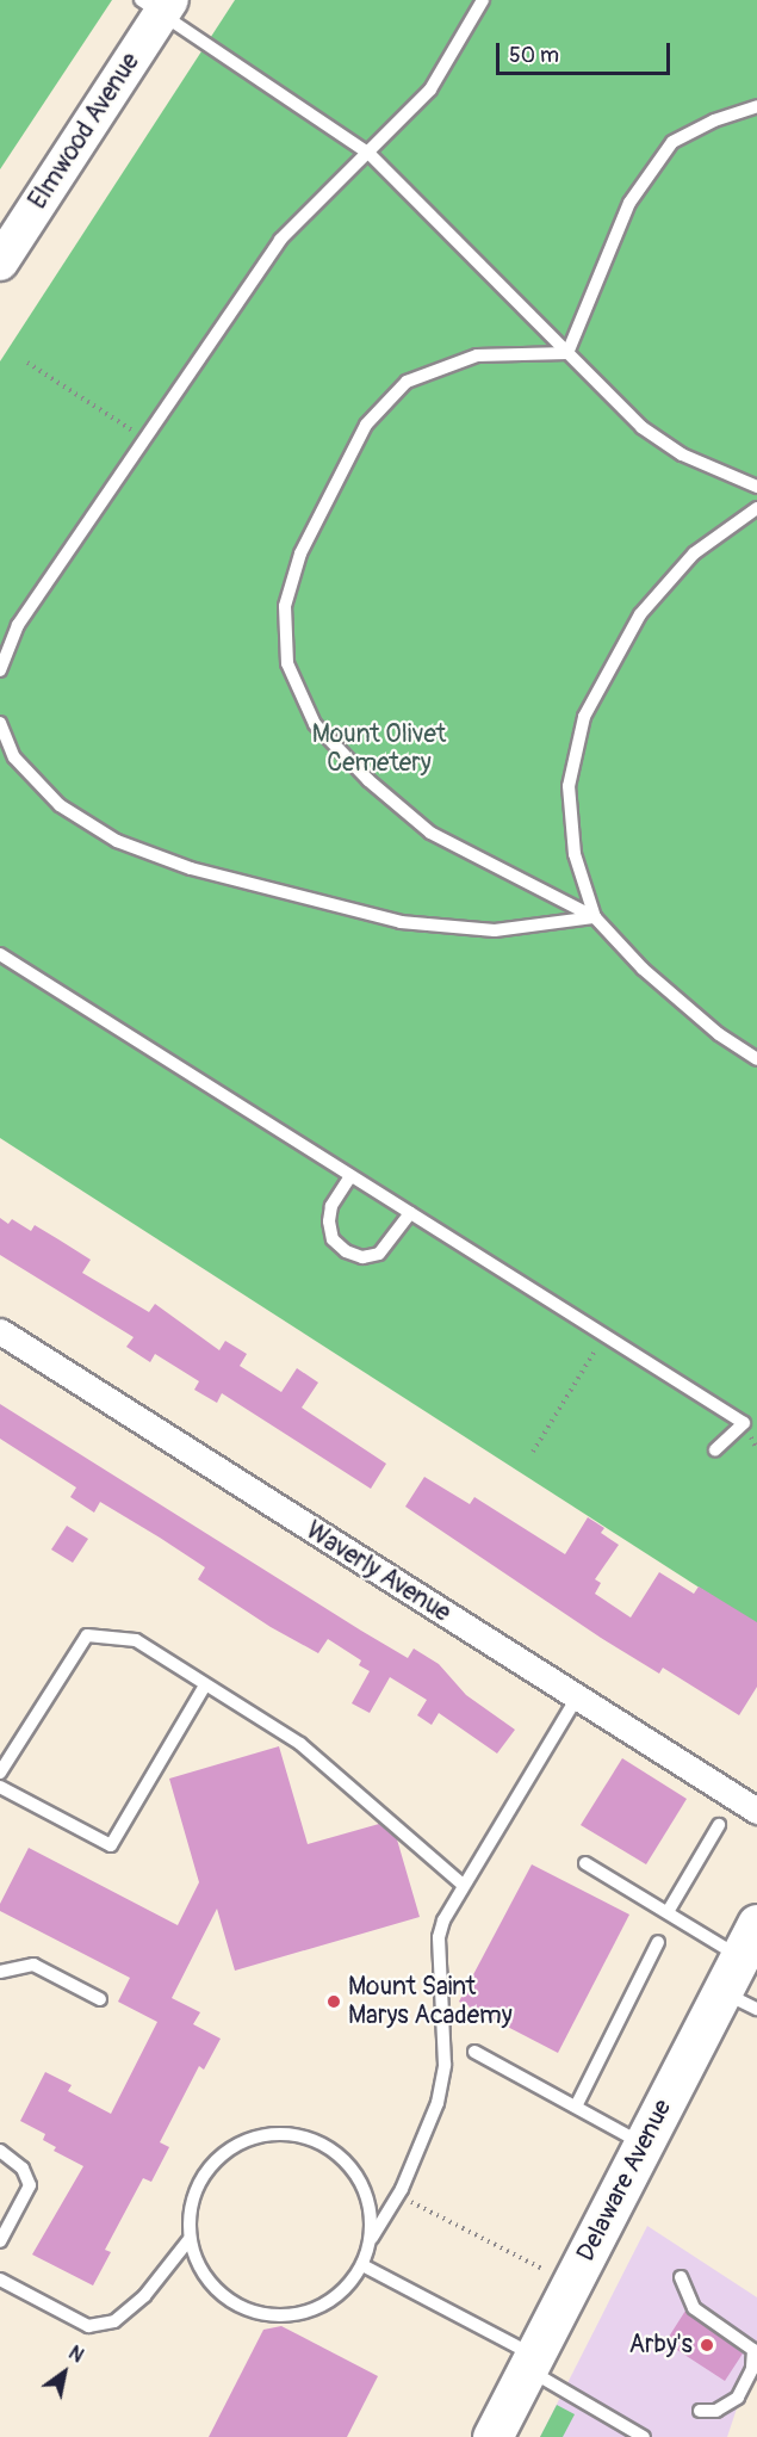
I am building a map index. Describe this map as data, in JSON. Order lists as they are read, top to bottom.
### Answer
{
  "streets": {
    "main road": ["Delaware Avenue"],
    "street": ["Elmwood Avenue", "Waverly Avenue"]
  },
  "parks": ["Mount Olivet Cemetery"],
  "places": ["Mount Saint Marys Academy", "Arby's"],
  "scale_bar": "50 m",
  "north": "top right"
}
